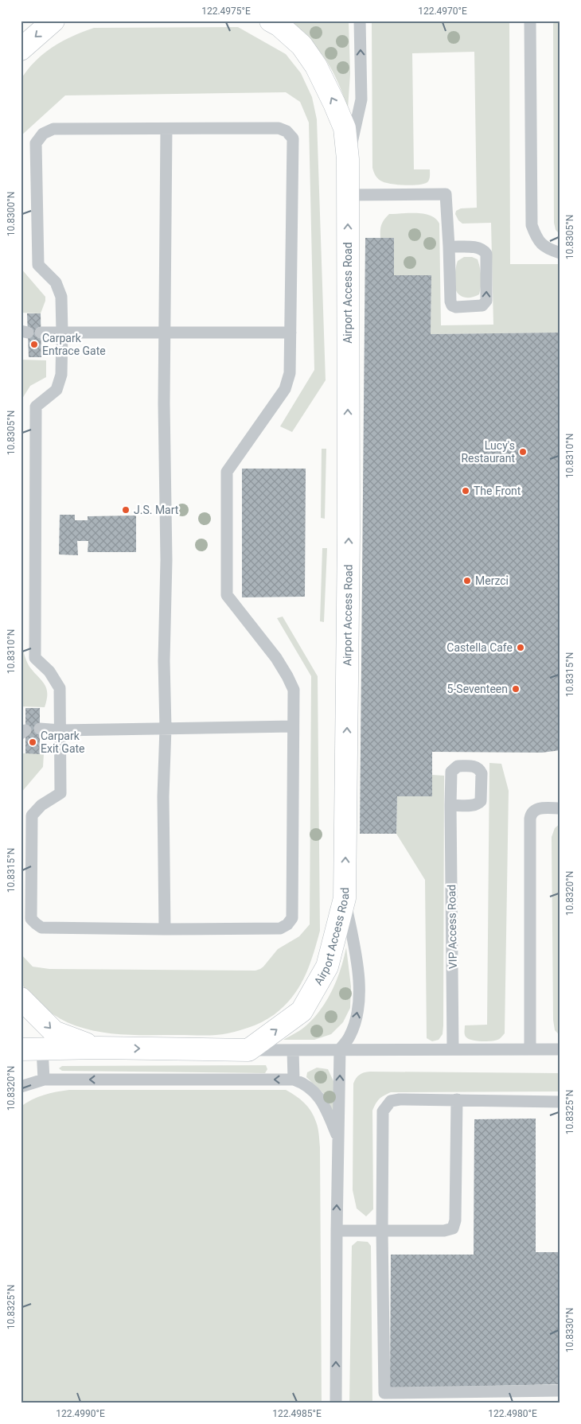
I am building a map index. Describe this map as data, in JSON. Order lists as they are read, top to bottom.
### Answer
{
  "streets": {
    "main road": ["Airport Access Road"],
    "lane": ["VIP Access Road"]
  },
  "one_way": ["Airport Access Road"],
  "places": [
    "Carpark Entrace Gate",
    "Lucy's Restaurant",
    "The Front",
    "J.S. Mart",
    "Merzci",
    "Castella Cafe",
    "5-Seventeen",
    "Carpark Exit Gate"
  ],
  "coordinates": [
    "122.4975°E",
    "122.4970°E",
    "10.8300°N",
    "10.8305°N",
    "10.8310°N",
    "10.8315°N",
    "10.8320°N",
    "10.8325°N",
    "10.8330°N",
    "122.4990°E",
    "122.4985°E",
    "122.4980°E"
  ]
}
